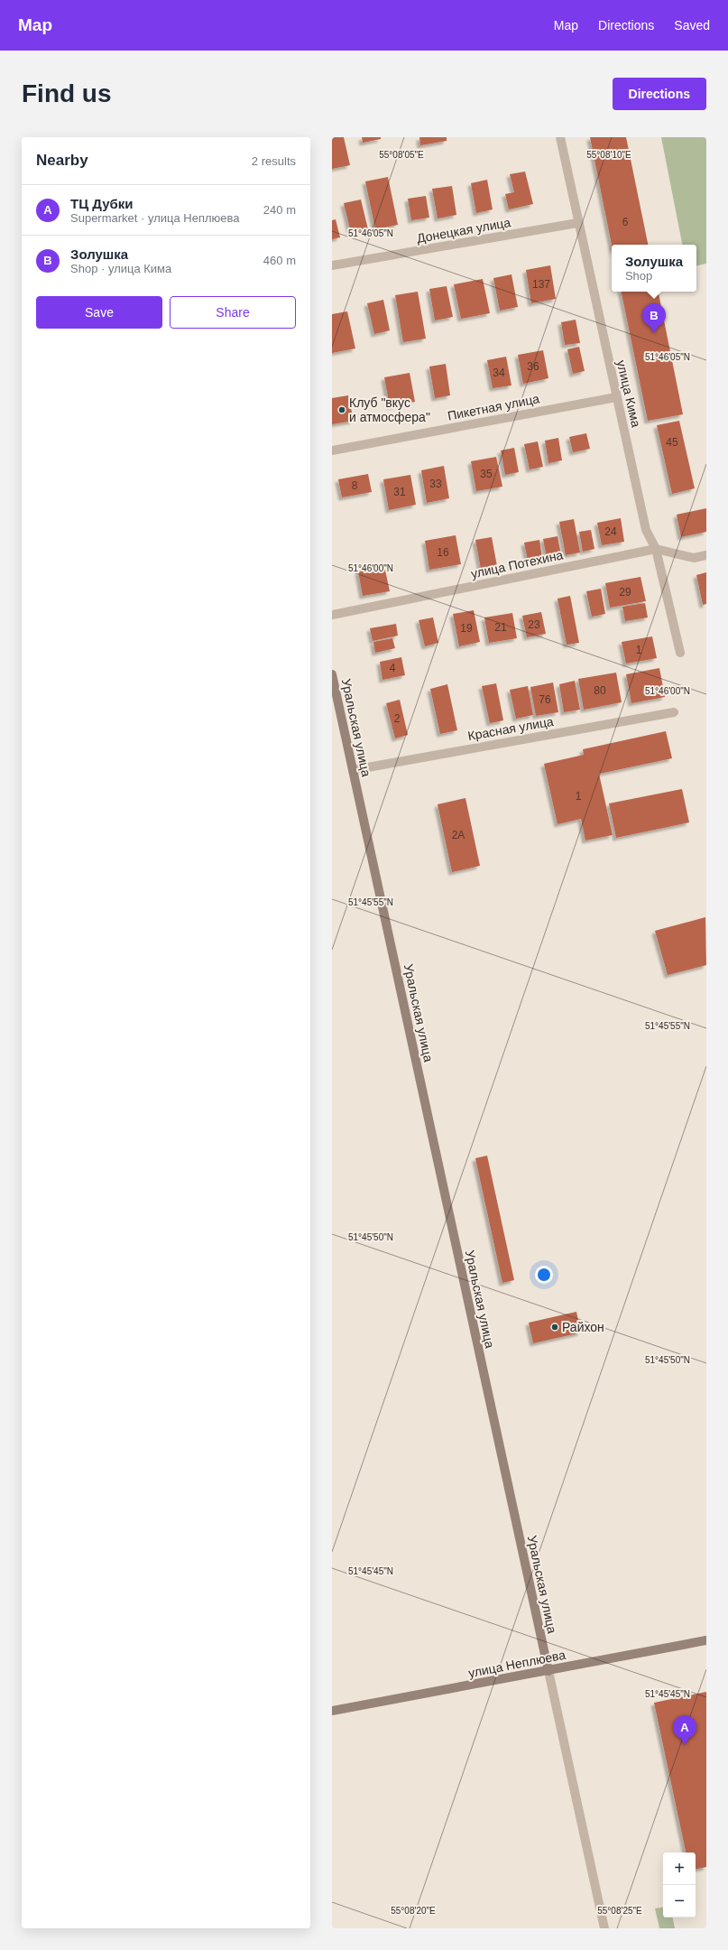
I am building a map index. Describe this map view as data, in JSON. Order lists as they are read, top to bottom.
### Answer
{
  "streets": {
    "street": [
      "Донецкая улица",
      "улица Кима",
      "Пикетная улица",
      "улица Потехина",
      "Уральская улица",
      "Красная улица",
      "улица Неплюева"
    ]
  },
  "crossings": [
    ["Донецкая улица", "улица Кима"],
    ["улица Кима", "Пикетная улица"],
    ["улица Кима", "улица Потехина"],
    ["Уральская улица", "Красная улица"],
    ["Уральская улица", "улица Неплюева"]
  ],
  "places": ["Клуб \"вкус и атмосфера\"", "Райхон"],
  "house_numbers": [
    "6",
    "137",
    "36",
    "34",
    "45",
    "35",
    "33",
    "8",
    "31",
    "24",
    "16",
    "29",
    "23",
    "21",
    "19",
    "1",
    "4",
    "80",
    "76",
    "2",
    "1",
    "2А"
  ],
  "page": {
    "header": "Map",
    "nav": ["Map", "Directions", "Saved"],
    "buttons": [
      "Directions",
      ["Save", "Share"]
    ],
    "title": "Find us",
    "heading": ["Nearby", "2 results"],
    "list": [
      {
        "mark": "A",
        "name": "ТЦ Дубки",
        "note": "Supermarket · улица Неплюева",
        "value": "240 m"
      },
      {
        "mark": "B",
        "name": "Золушка",
        "note": "Shop · улица Кима",
        "value": "460 m"
      }
    ],
    "popup": ["Золушка", "Shop"],
    "pins": ["B", "A"],
    "map_buttons": ["+", "−"]
  },
  "coordinates": [
    "55°08'05\"E",
    "55°08'10\"E",
    "51°46'05\"N",
    "51°46'00\"N",
    "51°45'55\"N",
    "51°45'50\"N",
    "51°45'45\"N",
    "55°08'20\"E",
    "55°08'25\"E"
  ]
}
